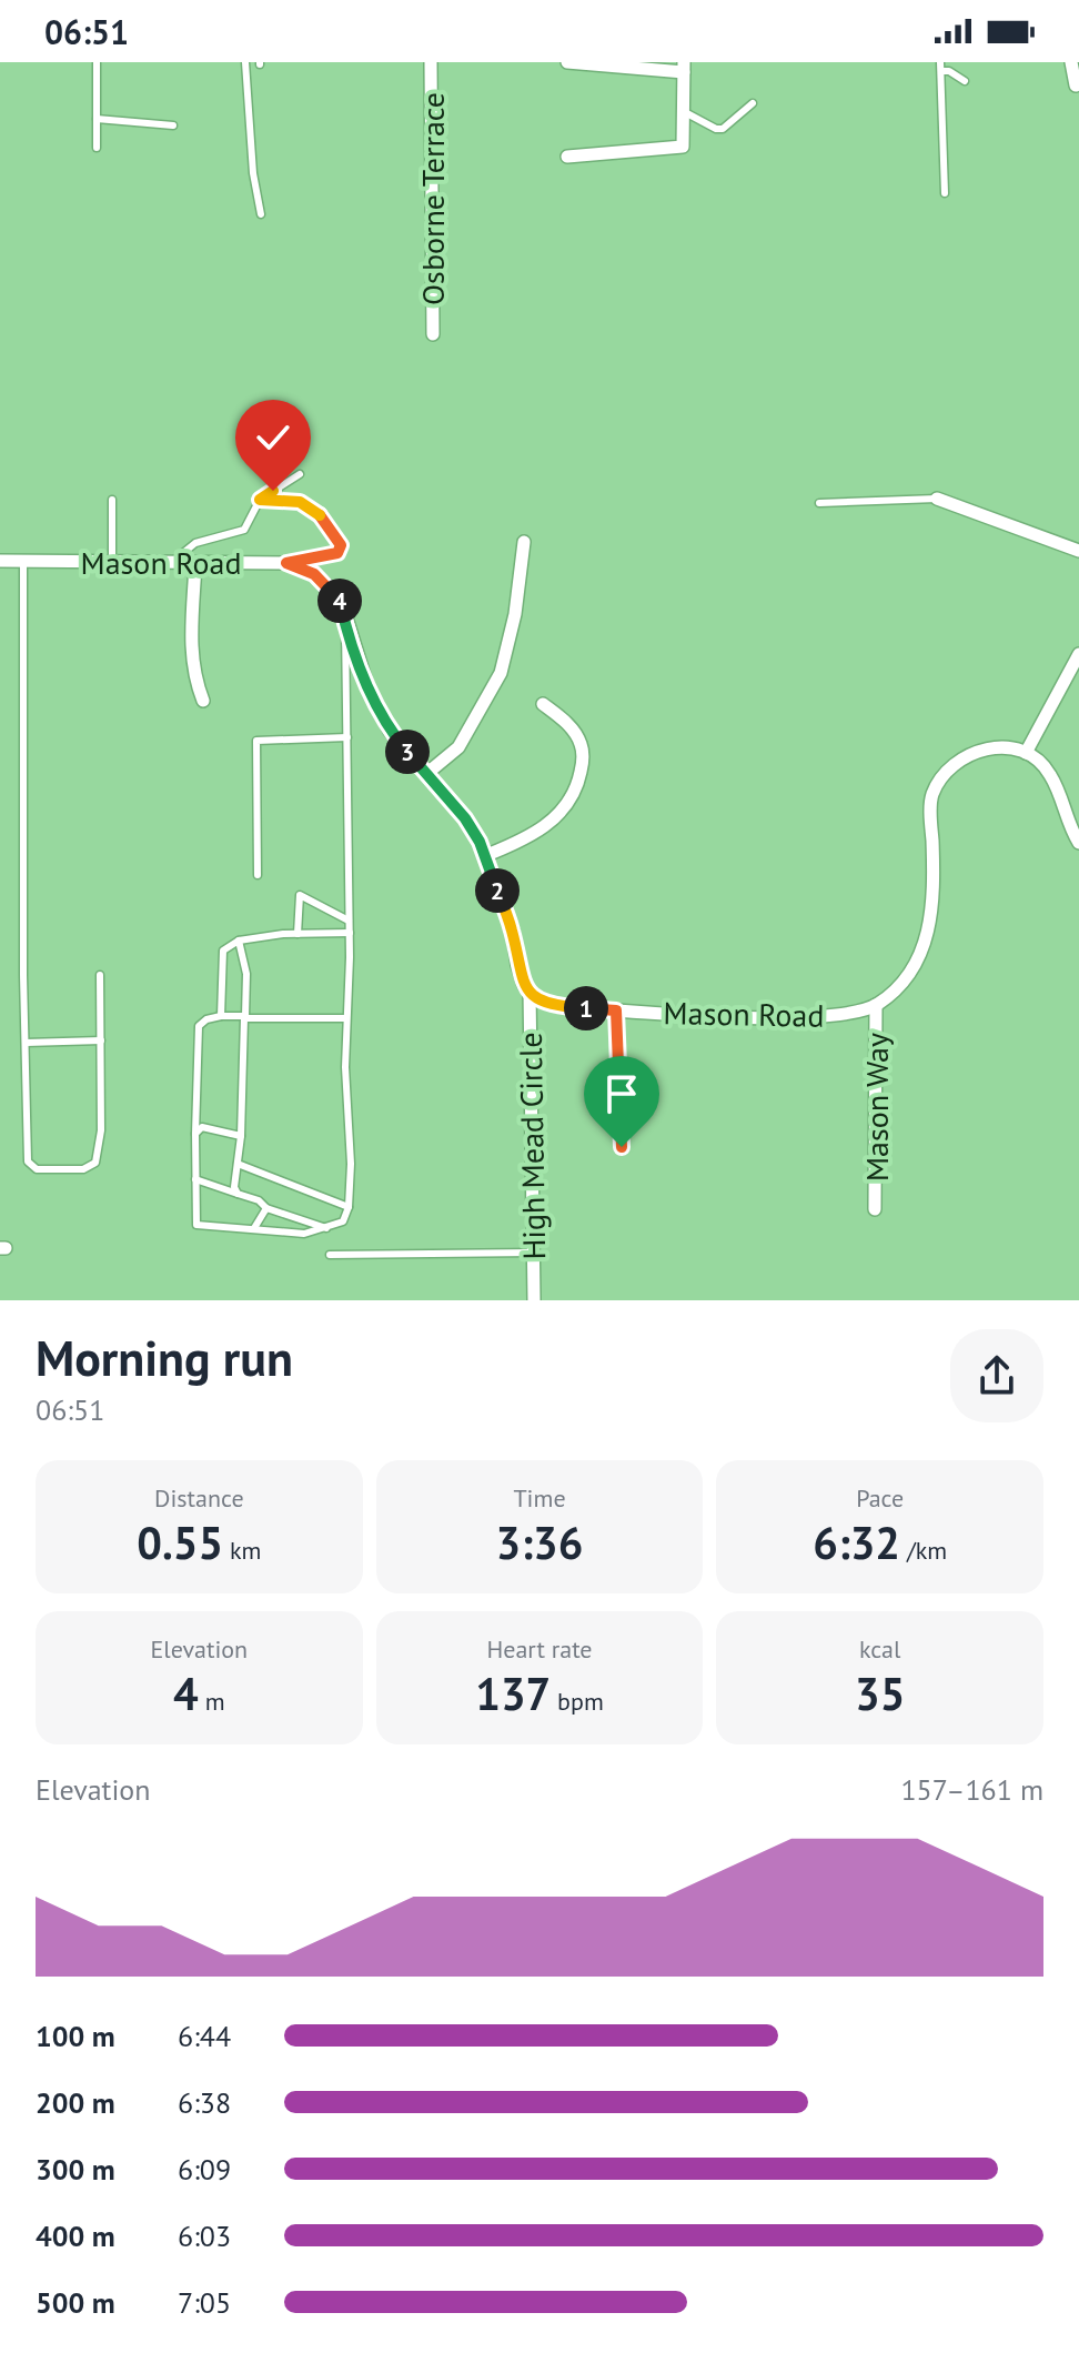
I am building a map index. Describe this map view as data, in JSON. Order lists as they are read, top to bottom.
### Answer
{
  "streets": {
    "street": [
      "Osborne Terrace",
      "Mason Road",
      "Mason Way",
      "High Mead Circle"
    ]
  },
  "crossings": [
    ["Mason Road", "Mason Way"],
    ["Mason Road", "High Mead Circle"]
  ],
  "page": {
    "status": "06:51",
    "pins": [
      "4",
      "3",
      "2",
      "1"
    ],
    "heading": ["Morning run", "06:51"],
    "stats": [
      ["Distance", "0.55 km"],
      ["Time", "3:36"],
      ["Pace", "6:32 /km"],
      ["Elevation", "4 m"],
      ["Heart rate", "137 bpm"],
      ["kcal", "35"]
    ],
    "chart": ["Elevation", "157–161 m"],
    "list": [
      {
        "name": "100 m",
        "note": "6:44"
      },
      {
        "name": "200 m",
        "note": "6:38"
      },
      {
        "name": "300 m",
        "note": "6:09"
      },
      {
        "name": "400 m",
        "note": "6:03"
      },
      {
        "name": "500 m",
        "note": "7:05"
      }
    ]
  }
}
